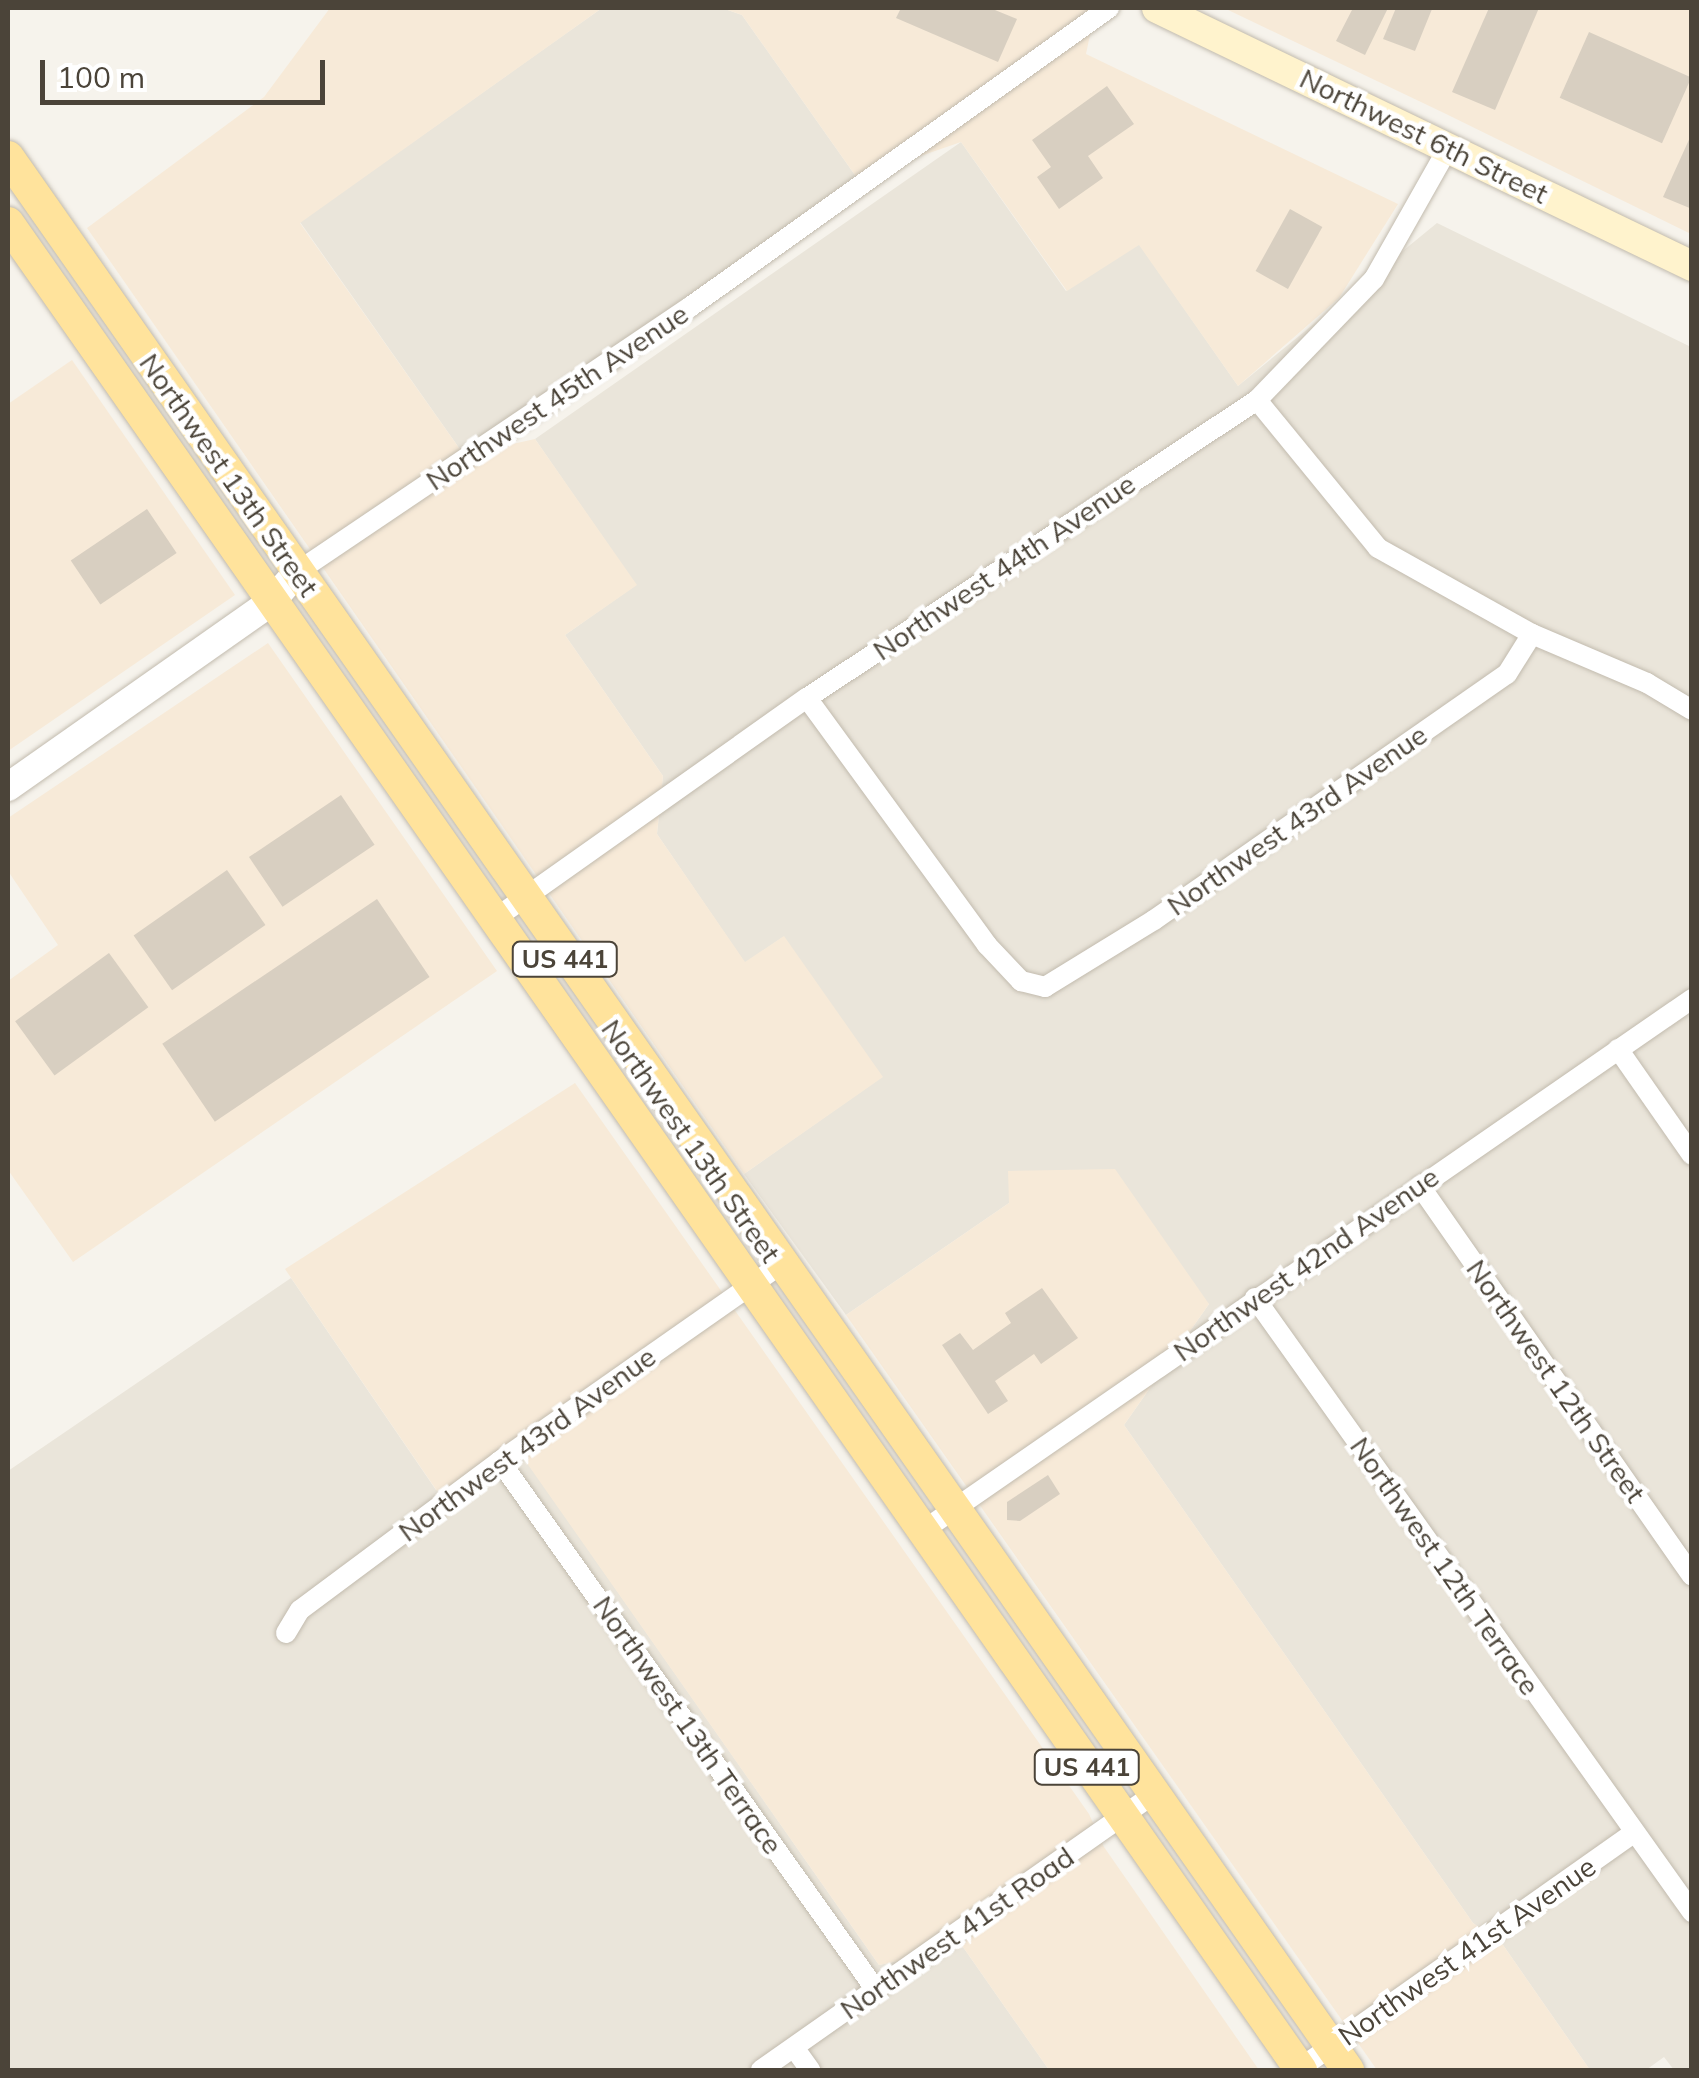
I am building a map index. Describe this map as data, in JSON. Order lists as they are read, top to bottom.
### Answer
{
  "streets": {
    "main road": ["Northwest 6th Street", "Northwest 13th Street", "US 441"],
    "street": [
      "Northwest 45th Avenue",
      "Northwest 44th Avenue",
      "Northwest 43rd Avenue",
      "Northwest 42nd Avenue",
      "Northwest 12th Street",
      "Northwest 12th Terrace",
      "Northwest 13th Terrace",
      "Northwest 41st Road",
      "Northwest 41st Avenue"
    ]
  },
  "crossings": [
    ["Northwest 6th Street", "Northwest 44th Avenue"],
    ["Northwest 45th Avenue", "Northwest 13th Street"],
    ["Northwest 13th Street", "Northwest 44th Avenue"],
    ["Northwest 13th Street", "Northwest 43rd Avenue"],
    ["Northwest 13th Street", "Northwest 42nd Avenue"],
    ["Northwest 13th Street", "Northwest 41st Road"],
    ["Northwest 13th Street", "Northwest 41st Avenue"],
    ["Northwest 44th Avenue", "Northwest 43rd Avenue"],
    ["Northwest 43rd Avenue", "Northwest 13th Terrace"],
    ["Northwest 42nd Avenue", "Northwest 12th Street"],
    ["Northwest 42nd Avenue", "Northwest 12th Terrace"],
    ["Northwest 12th Terrace", "Northwest 41st Avenue"],
    ["Northwest 13th Terrace", "Northwest 41st Road"]
  ],
  "scale_bar": "100 m"
}
